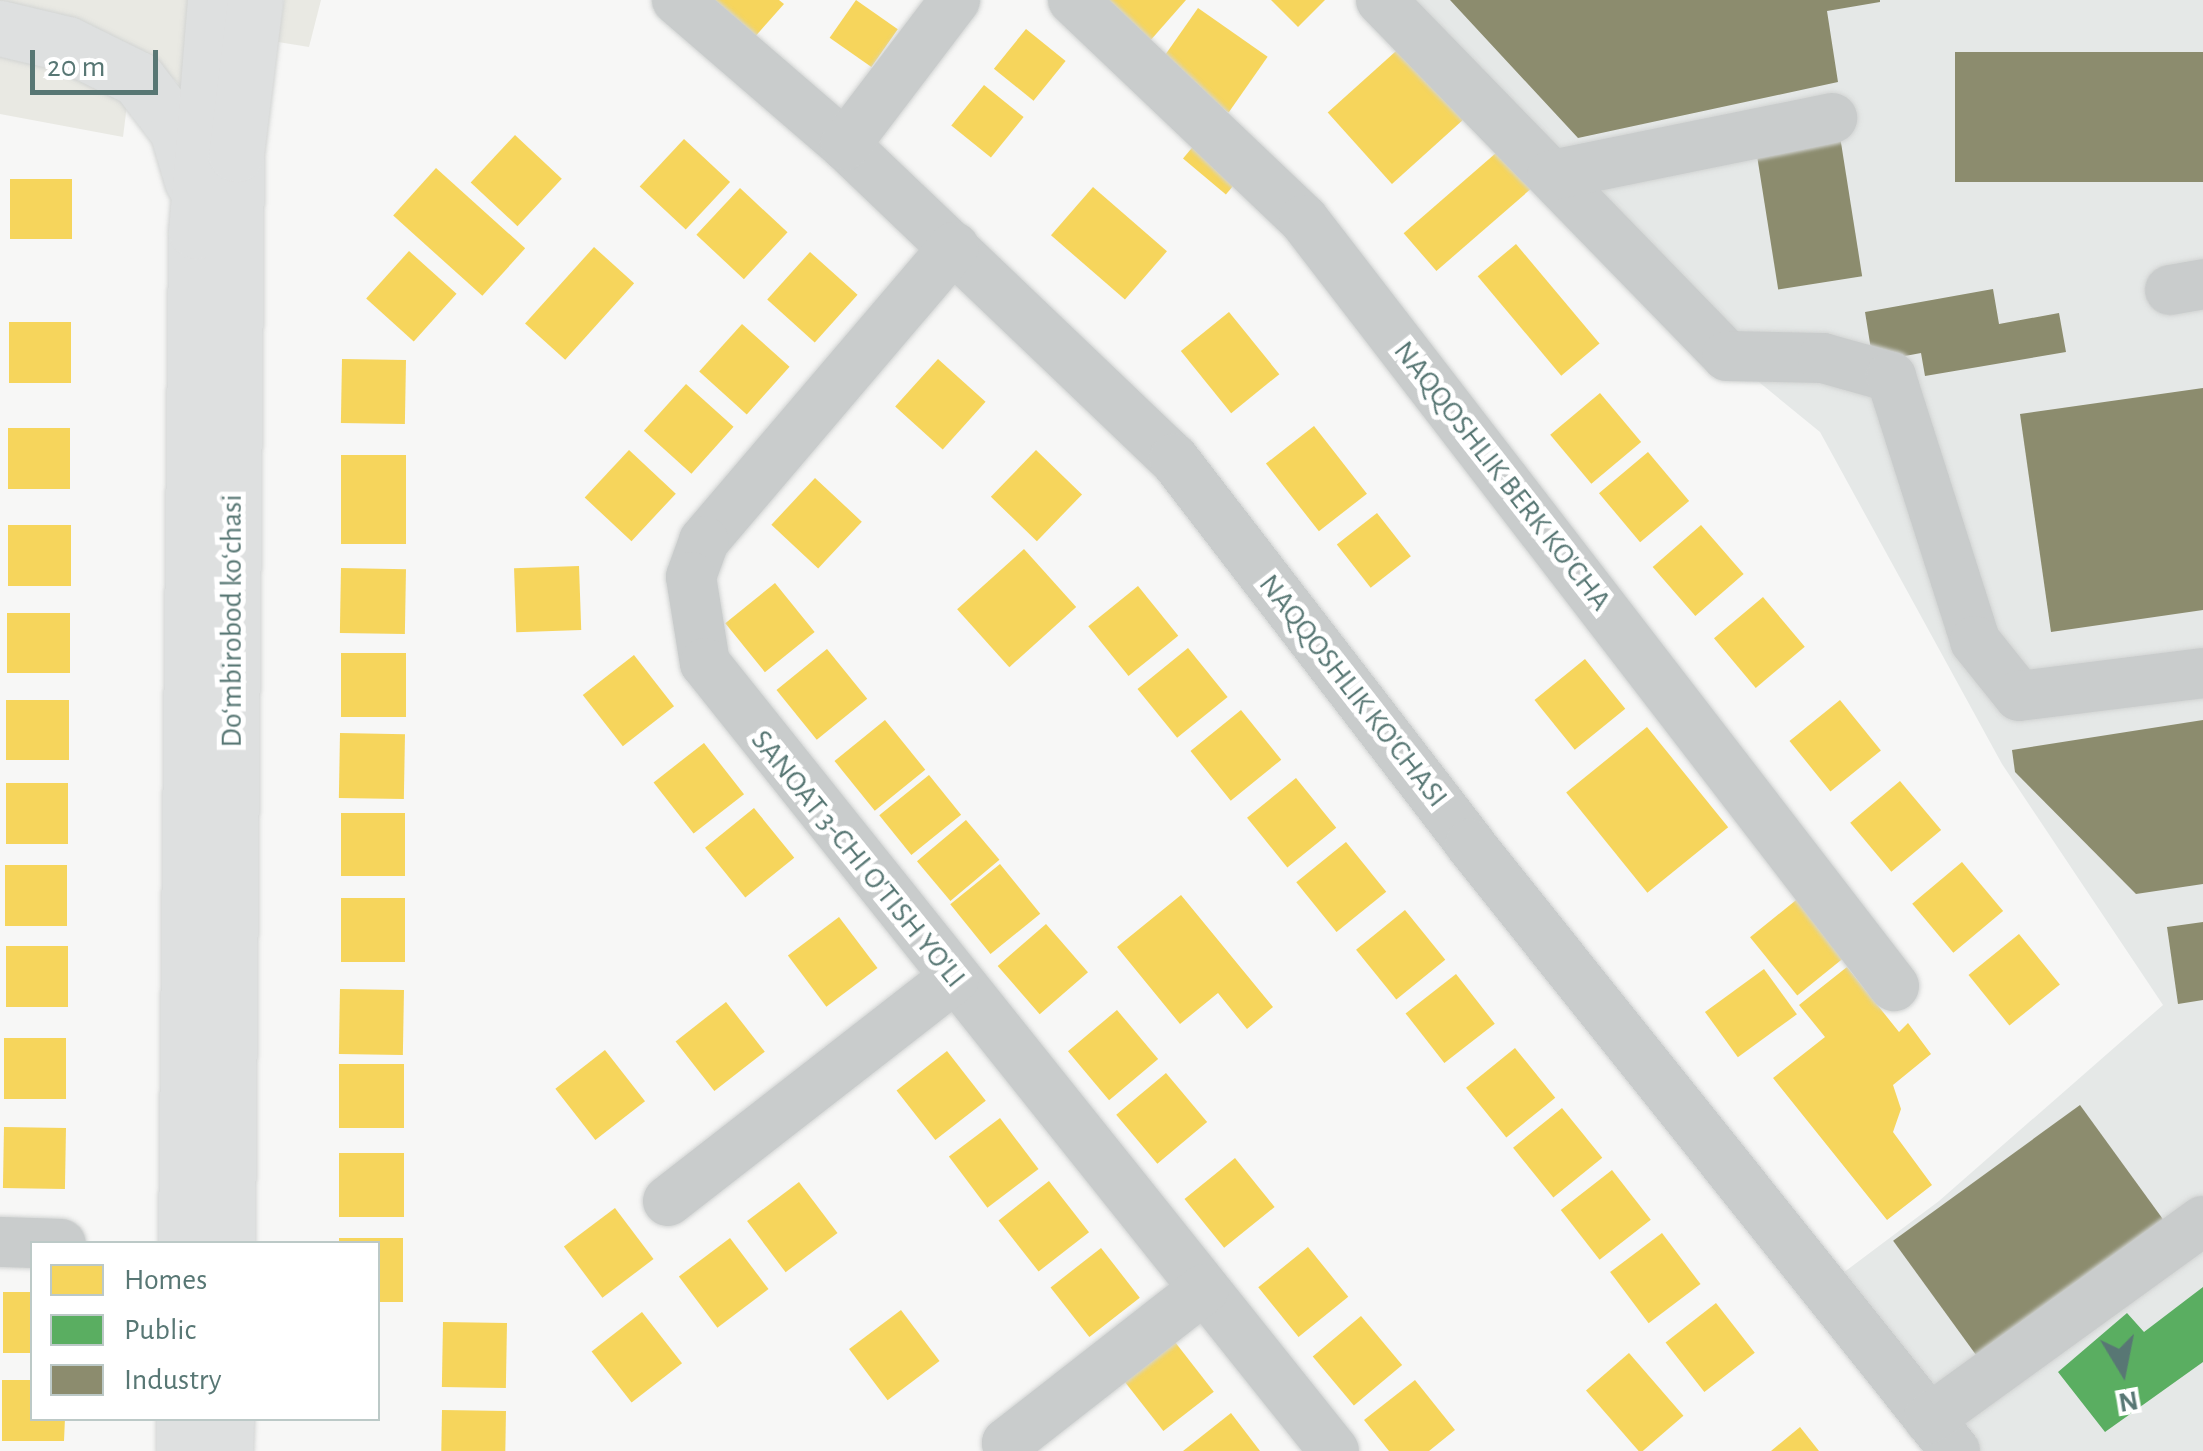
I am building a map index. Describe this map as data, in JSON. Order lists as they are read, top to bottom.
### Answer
{
  "streets": {
    "main road": ["Doʻmbirobod koʻchasi"],
    "street": ["NAQQOSHLIK BERK KO'CHA", "NAQQOSHLIK KO'CHASI", "SANOAT 3-CHI O'TISH YO'LI"]
  },
  "crossings": [
    ["NAQQOSHLIK KO'CHASI", "SANOAT 3-CHI O'TISH YO'LI"]
  ],
  "legend": ["Homes", "Public", "Industry"],
  "scale_bar": "20 m",
  "north": "bottom"
}
